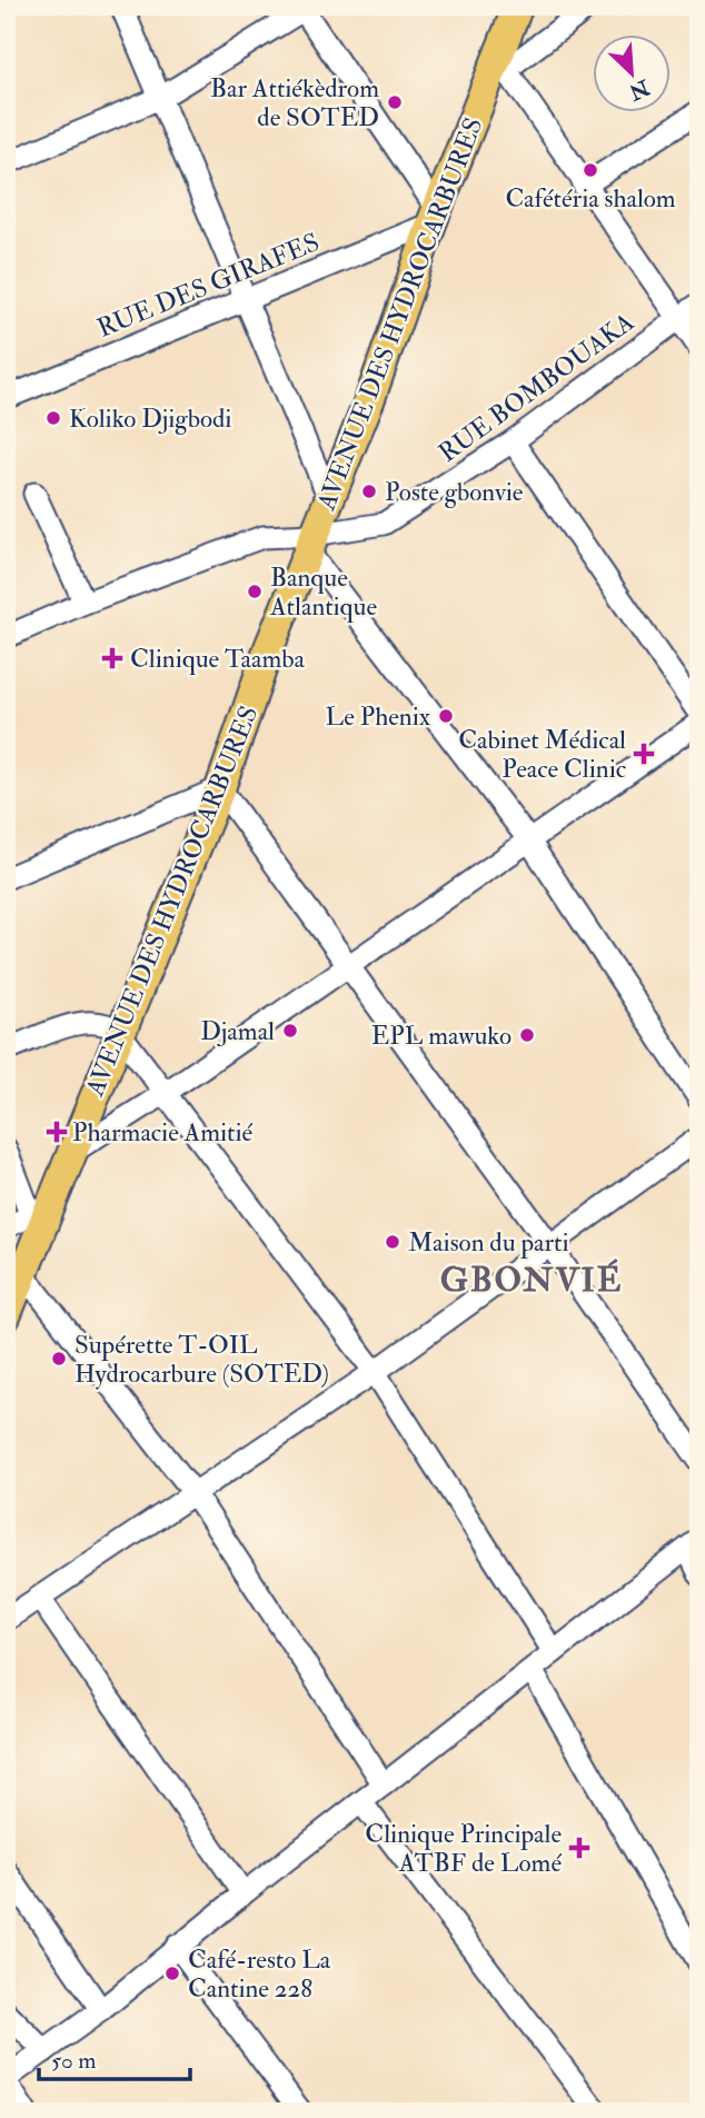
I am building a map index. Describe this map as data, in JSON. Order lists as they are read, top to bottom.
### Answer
{
  "streets": {
    "main road": ["AVENUE DES HYDROCARBURES"],
    "street": ["RUE DES GIRAFES", "RUE BOMBOUAKA"]
  },
  "crossings": [
    ["RUE DES GIRAFES", "AVENUE DES HYDROCARBURES"],
    ["AVENUE DES HYDROCARBURES", "RUE BOMBOUAKA"]
  ],
  "districts": ["GBONVIÉ"],
  "places": {
    "other": [
      "Bar Attiékèdrom de SOTED",
      "Cafétéria shalom",
      "Koliko Djigbodi",
      "Poste gbonvie",
      "Banque Atlantique",
      "Le Phenix",
      "Djamal",
      "EPL mawuko",
      "Maison du parti",
      "Supérette T-OIL Hydrocarbure (SOTED)",
      "Café-resto La Cantine 228"
    ],
    "health": [
      "Clinique Taamba",
      "Cabinet Médical Peace Clinic",
      "Pharmacie Amitié",
      "Clinique Principale ATBF de Lomé"
    ]
  },
  "scale_bar": "50 m",
  "north": "bottom right"
}
